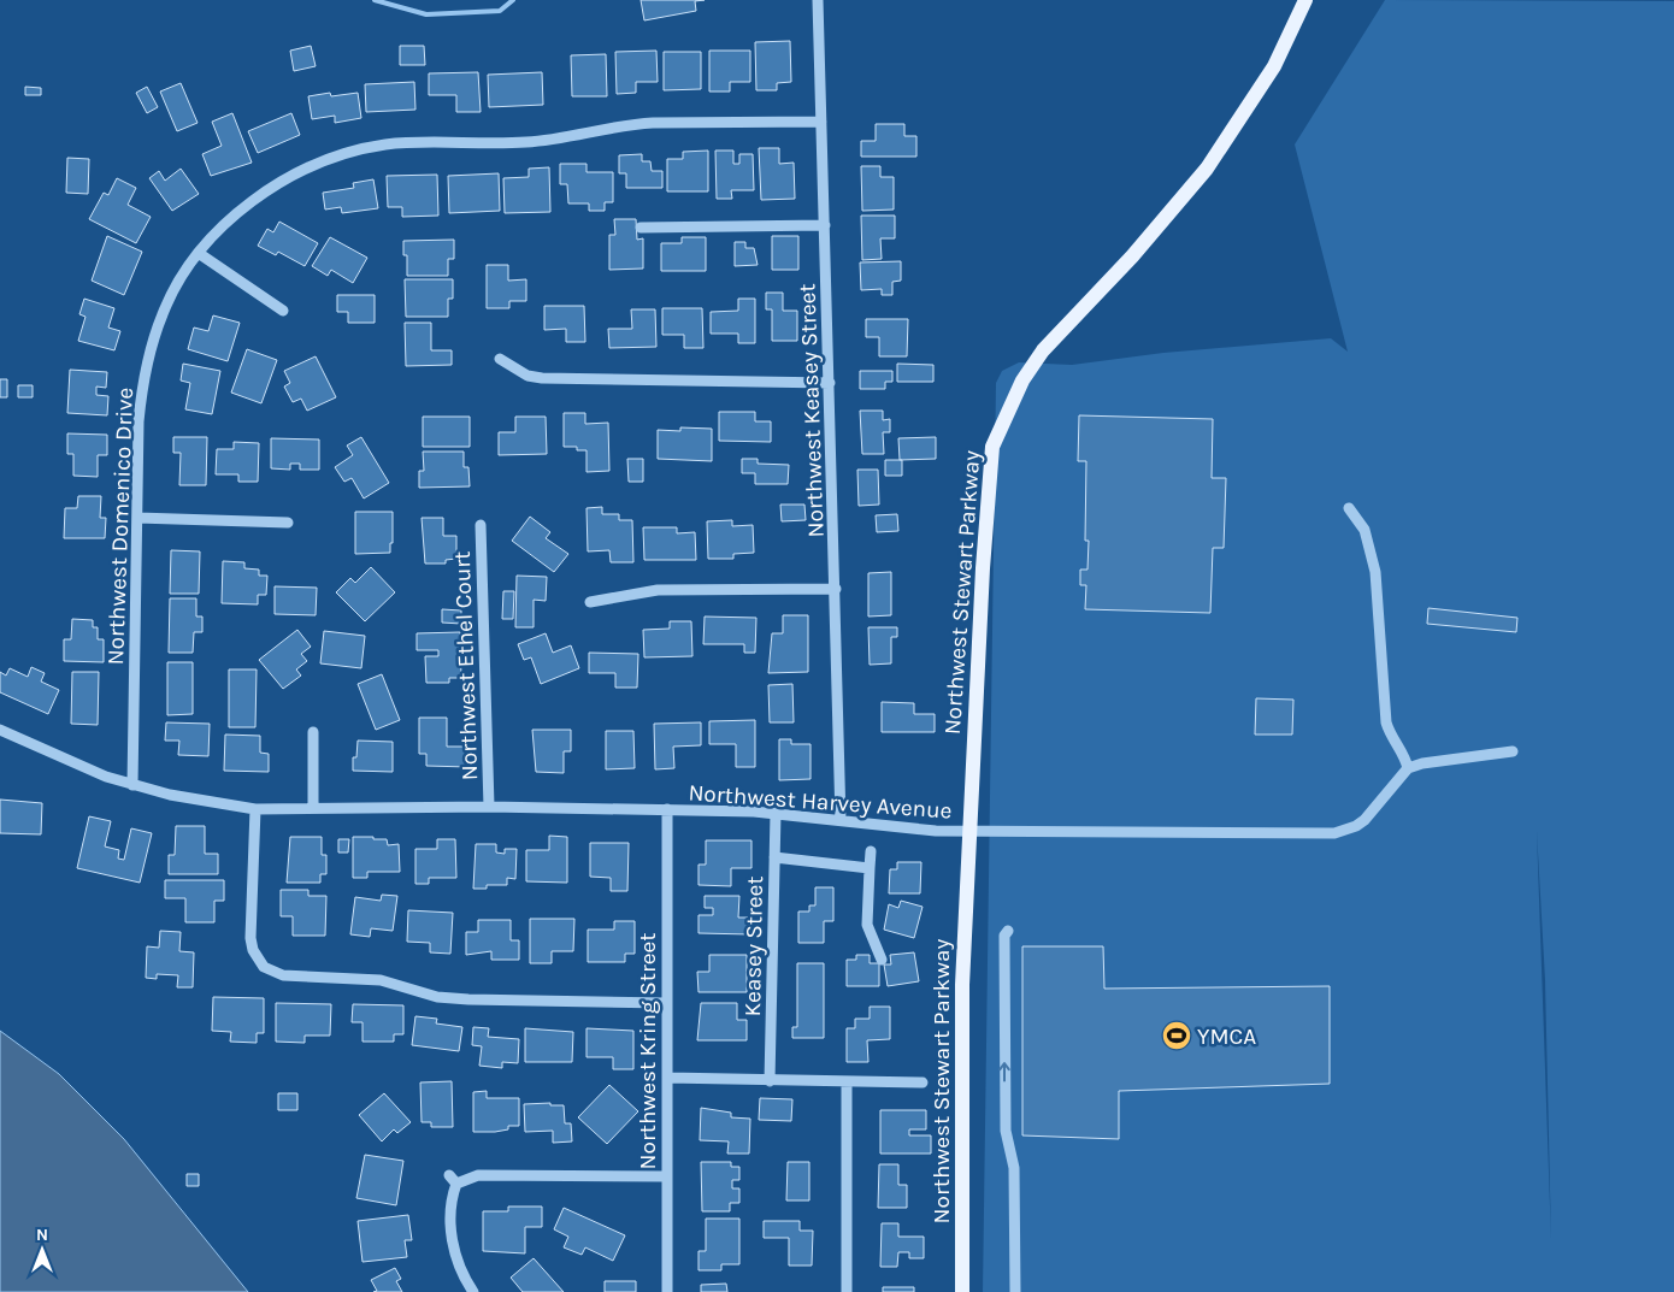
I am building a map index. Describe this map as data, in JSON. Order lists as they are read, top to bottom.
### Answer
{
  "streets": {
    "main road": ["Northwest Stewart Parkway"],
    "street": [
      "Northwest Keasey Street",
      "Northwest Domenico Drive",
      "Northwest Ethel Court",
      "Northwest Harvey Avenue",
      "Keasey Street",
      "Northwest Kring Street"
    ]
  },
  "crossings": [
    ["Northwest Keasey Street", "Northwest Domenico Drive"],
    ["Northwest Keasey Street", "Northwest Harvey Avenue"],
    ["Northwest Domenico Drive", "Northwest Harvey Avenue"],
    ["Northwest Stewart Parkway", "Northwest Harvey Avenue"],
    ["Northwest Ethel Court", "Northwest Harvey Avenue"],
    ["Northwest Harvey Avenue", "Keasey Street"],
    ["Northwest Harvey Avenue", "Northwest Kring Street"]
  ],
  "places": {
    "sports": ["YMCA"]
  },
  "north": "top"
}
